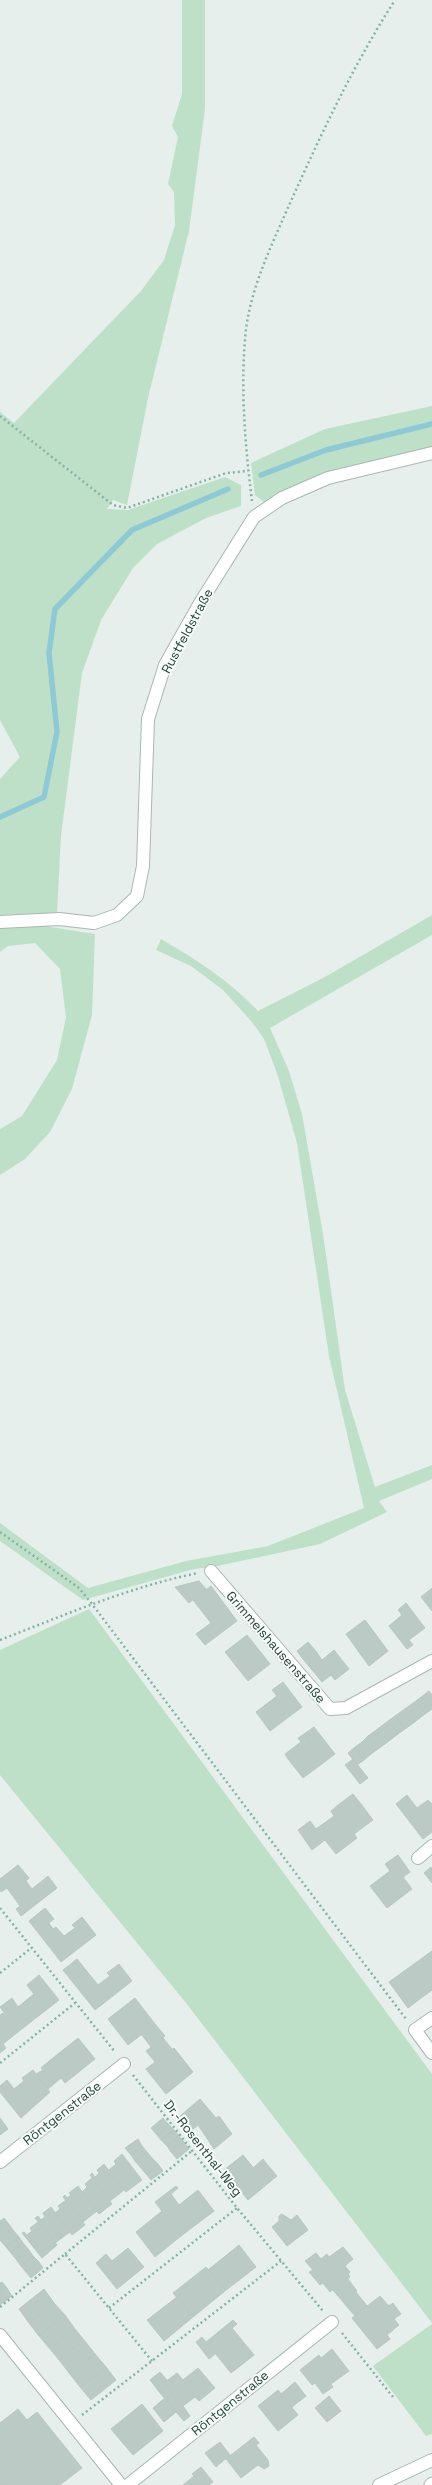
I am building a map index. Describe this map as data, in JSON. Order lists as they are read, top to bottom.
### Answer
{
  "streets": {
    "street": ["Rustfeldstraße", "Grimmelshausenstraße", "Röntgenstraße"],
    "path": ["Dr.-Rosenthal-Weg"]
  },
  "crossings": [
    ["Röntgenstraße", "Dr.-Rosenthal-Weg"]
  ]
}
